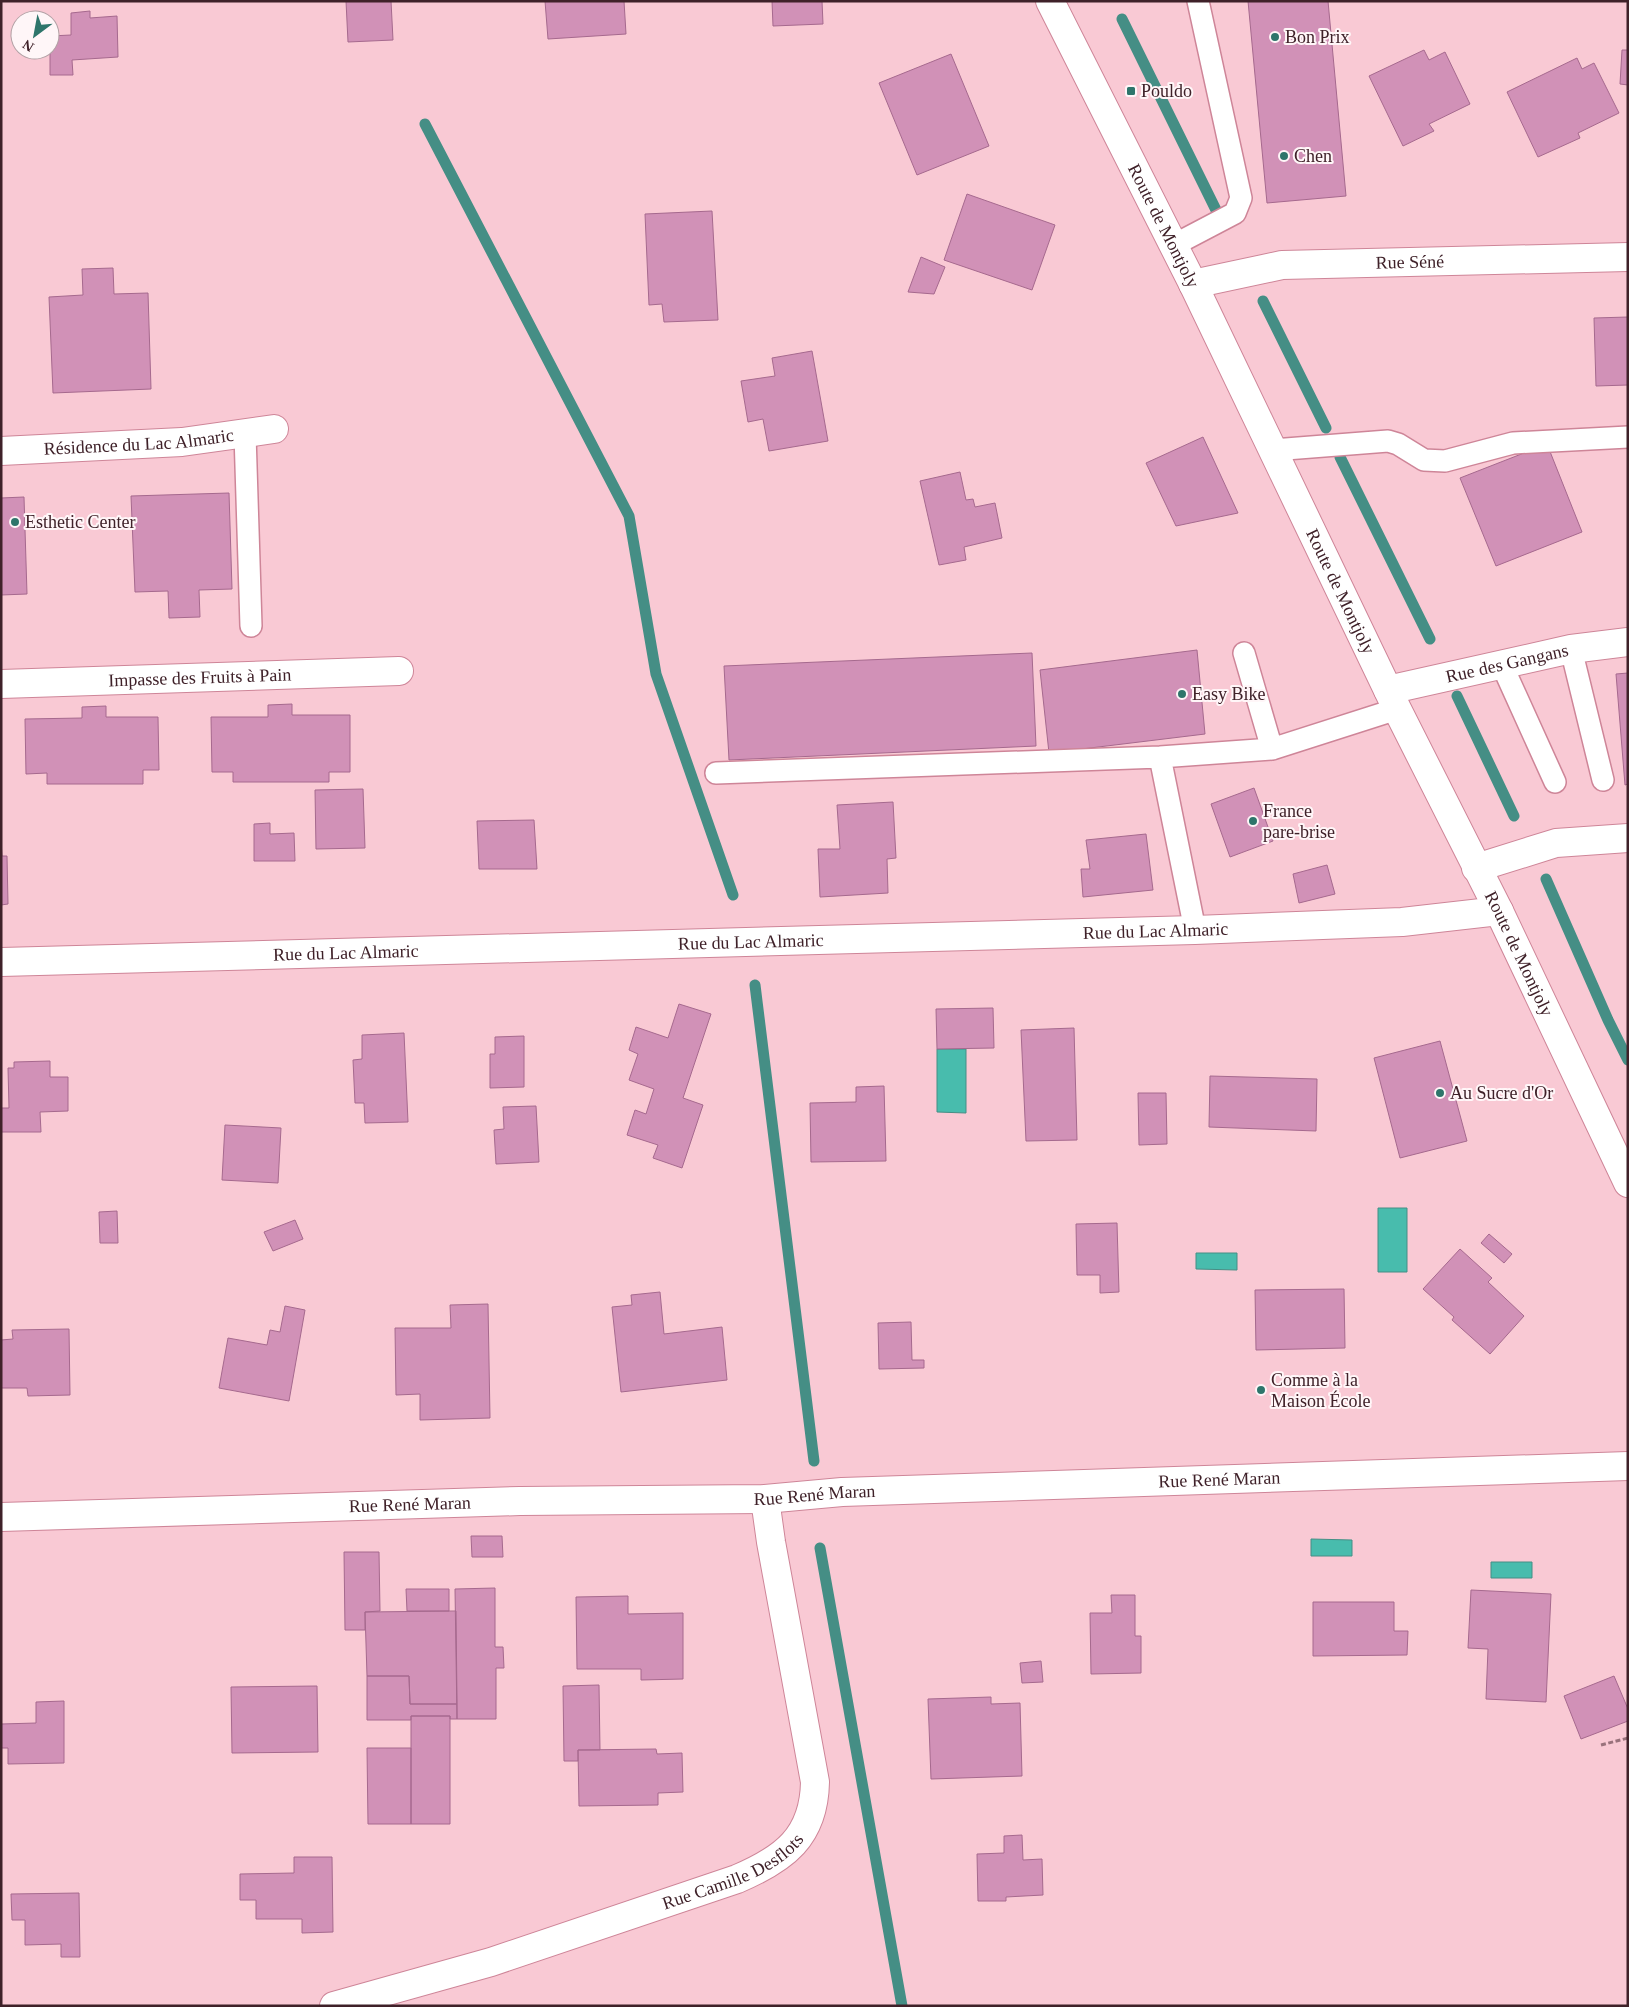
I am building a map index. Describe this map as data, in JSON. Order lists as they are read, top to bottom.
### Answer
{
  "streets": {
    "street": [
      "Route de Montjoly",
      "Rue Séné",
      "Résidence du Lac Almaric",
      "Rue des Gangans",
      "Impasse des Fruits à Pain",
      "Rue du Lac Almaric",
      "Rue René Maran",
      "Rue Camille Desflots"
    ]
  },
  "crossings": [
    ["Route de Montjoly", "Rue Séné"],
    ["Route de Montjoly", "Rue des Gangans"],
    ["Route de Montjoly", "Rue du Lac Almaric"],
    ["Rue René Maran", "Rue Camille Desflots"]
  ],
  "places": {
    "other": [
      "Bon Prix",
      "Chen",
      "Esthetic Center",
      "Easy Bike",
      "France pare-brise",
      "Au Sucre d'Or",
      "Comme à la Maison École"
    ],
    "transit": ["Pouldo"]
  },
  "north": "bottom left"
}
